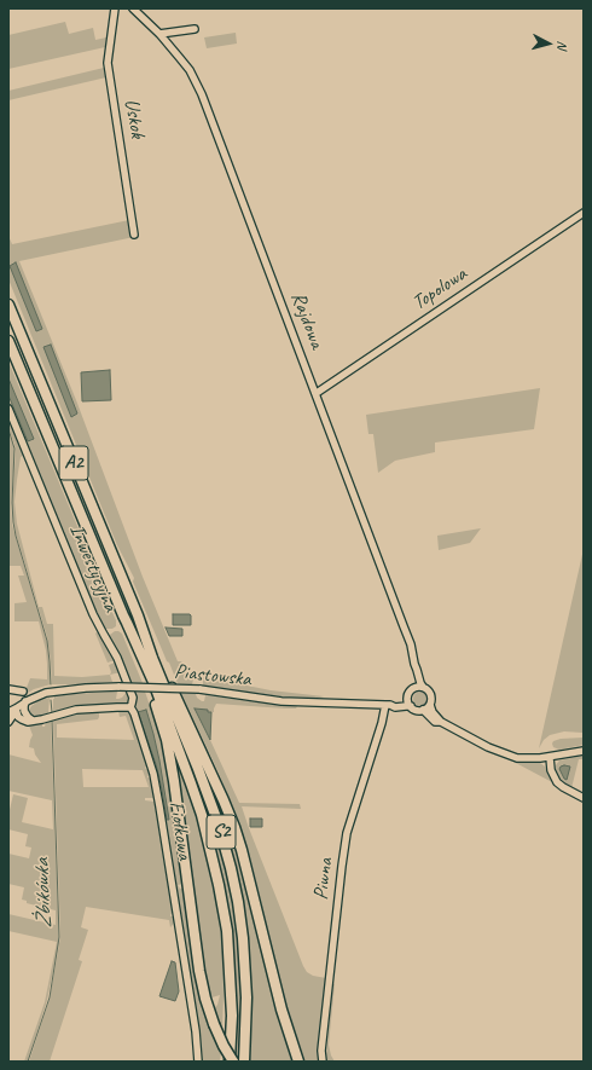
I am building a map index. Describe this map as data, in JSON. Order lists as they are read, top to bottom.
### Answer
{
  "streets": {
    "highway": ["A2", "S2"],
    "street": [
      "Uskok",
      "Topolowa",
      "Rajdowa",
      "Inwestycyjna",
      "Piastowska",
      "Fiołkowa",
      "Piwna"
    ]
  },
  "crossings": [
    ["Topolowa", "Rajdowa"],
    ["Rajdowa", "Piastowska"],
    ["A2", "S2"],
    ["Inwestycyjna", "Fiołkowa"],
    ["Piastowska", "Piwna"]
  ],
  "water": ["Żbikówka"],
  "north": "right"
}
